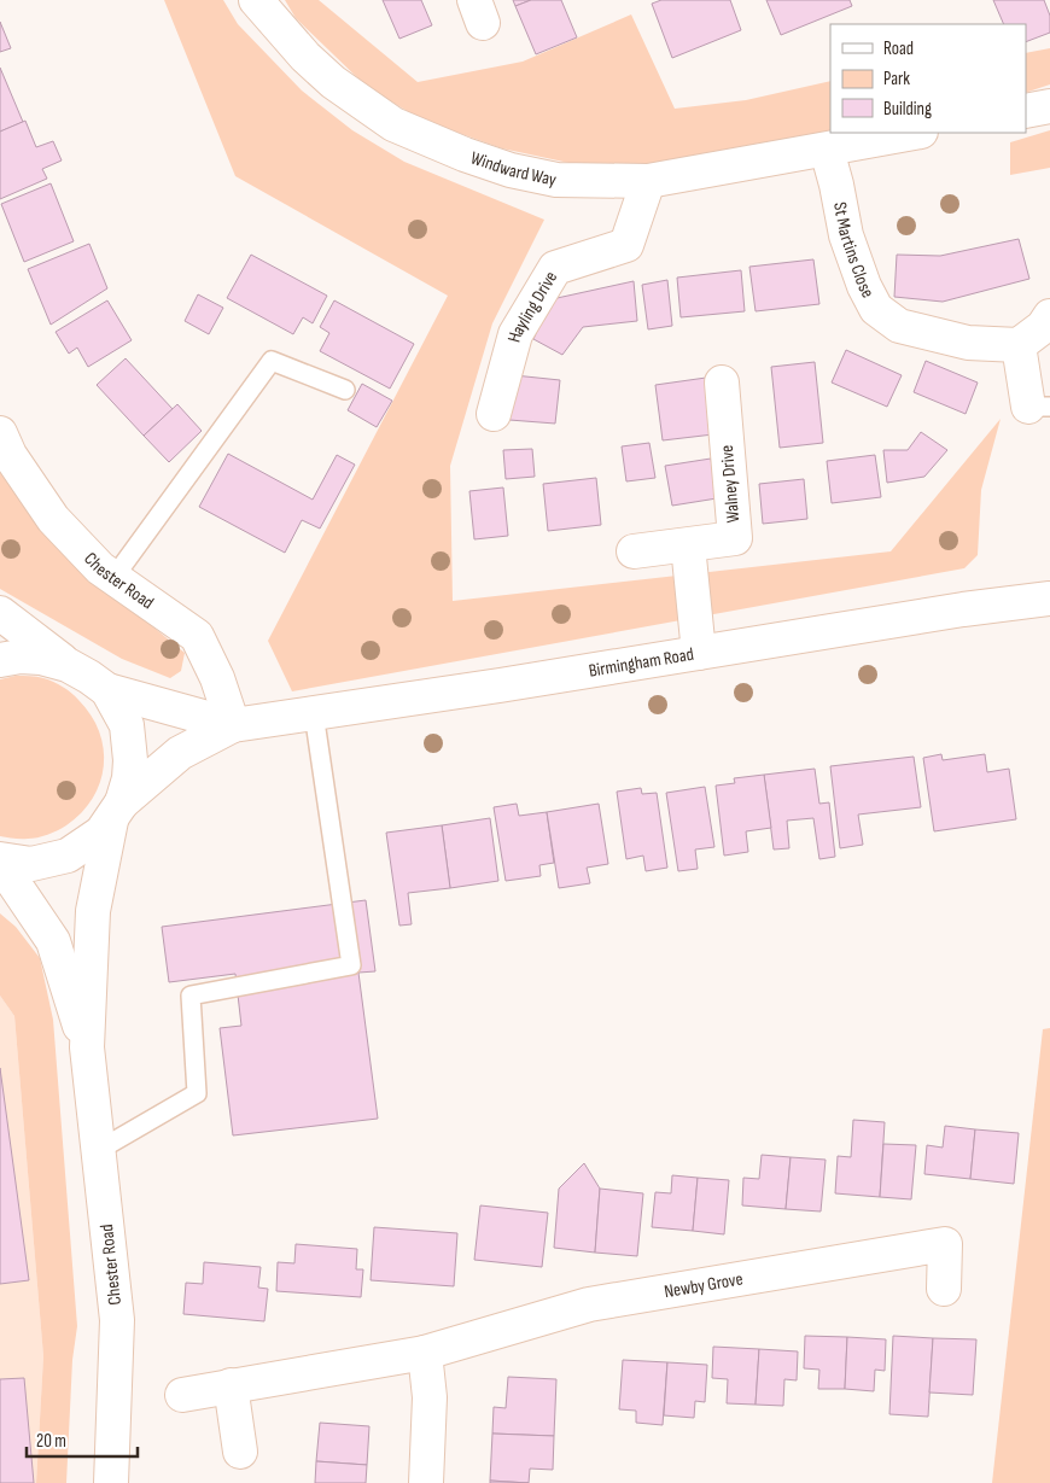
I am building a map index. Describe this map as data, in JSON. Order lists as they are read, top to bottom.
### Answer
{
  "streets": {
    "street": [
      "Windward Way",
      "St Martins Close",
      "Hayling Drive",
      "Walney Drive",
      "Chester Road",
      "Birmingham Road",
      "Newby Grove"
    ]
  },
  "crossings": [
    ["Windward Way", "St Martins Close"],
    ["Windward Way", "Hayling Drive"],
    ["Chester Road", "Birmingham Road"]
  ],
  "legend": ["Road", "Park", "Building"],
  "scale_bar": "20 m"
}
